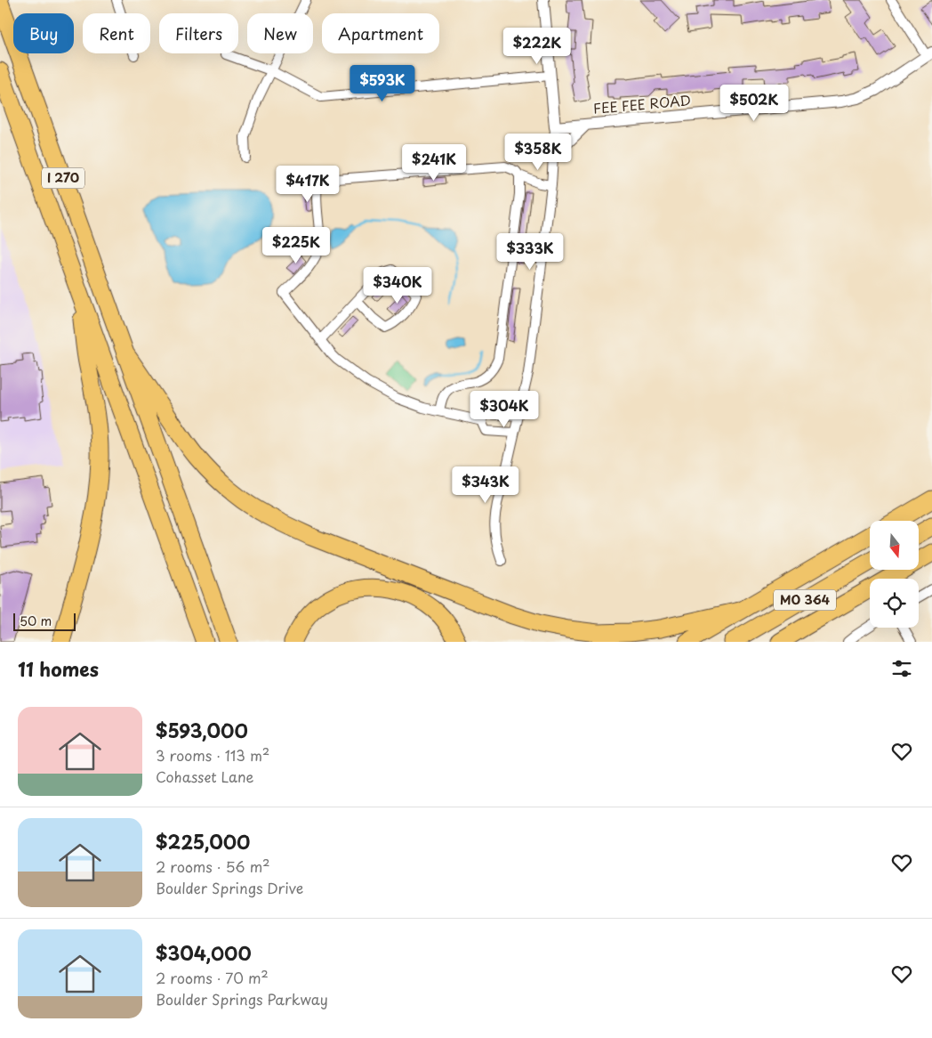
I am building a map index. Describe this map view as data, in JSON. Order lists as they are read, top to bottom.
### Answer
{
  "streets": {
    "highway": ["I 270", "MO 364"],
    "street": ["FEE FEE ROAD"]
  },
  "scale_bar": "50 m",
  "north": "bottom",
  "page": {
    "chip": [
      "Buy",
      "Rent",
      "Filters",
      "New",
      "Apartment"
    ],
    "price": [
      "$222K",
      "$593K",
      "$502K",
      "$358K",
      "$241K",
      "$417K",
      "$225K",
      "$333K",
      "$340K",
      "$304K",
      "$343K"
    ],
    "scale": "50 m",
    "heading": "11 homes",
    "list": [
      {
        "name": "$593,000",
        "note": "3 rooms · 113 m² · Cohasset Lane"
      },
      {
        "name": "$225,000",
        "note": "2 rooms · 56 m² · Boulder Springs Drive"
      },
      {
        "name": "$304,000",
        "note": "2 rooms · 70 m² · Boulder Springs Parkway"
      }
    ]
  }
}
